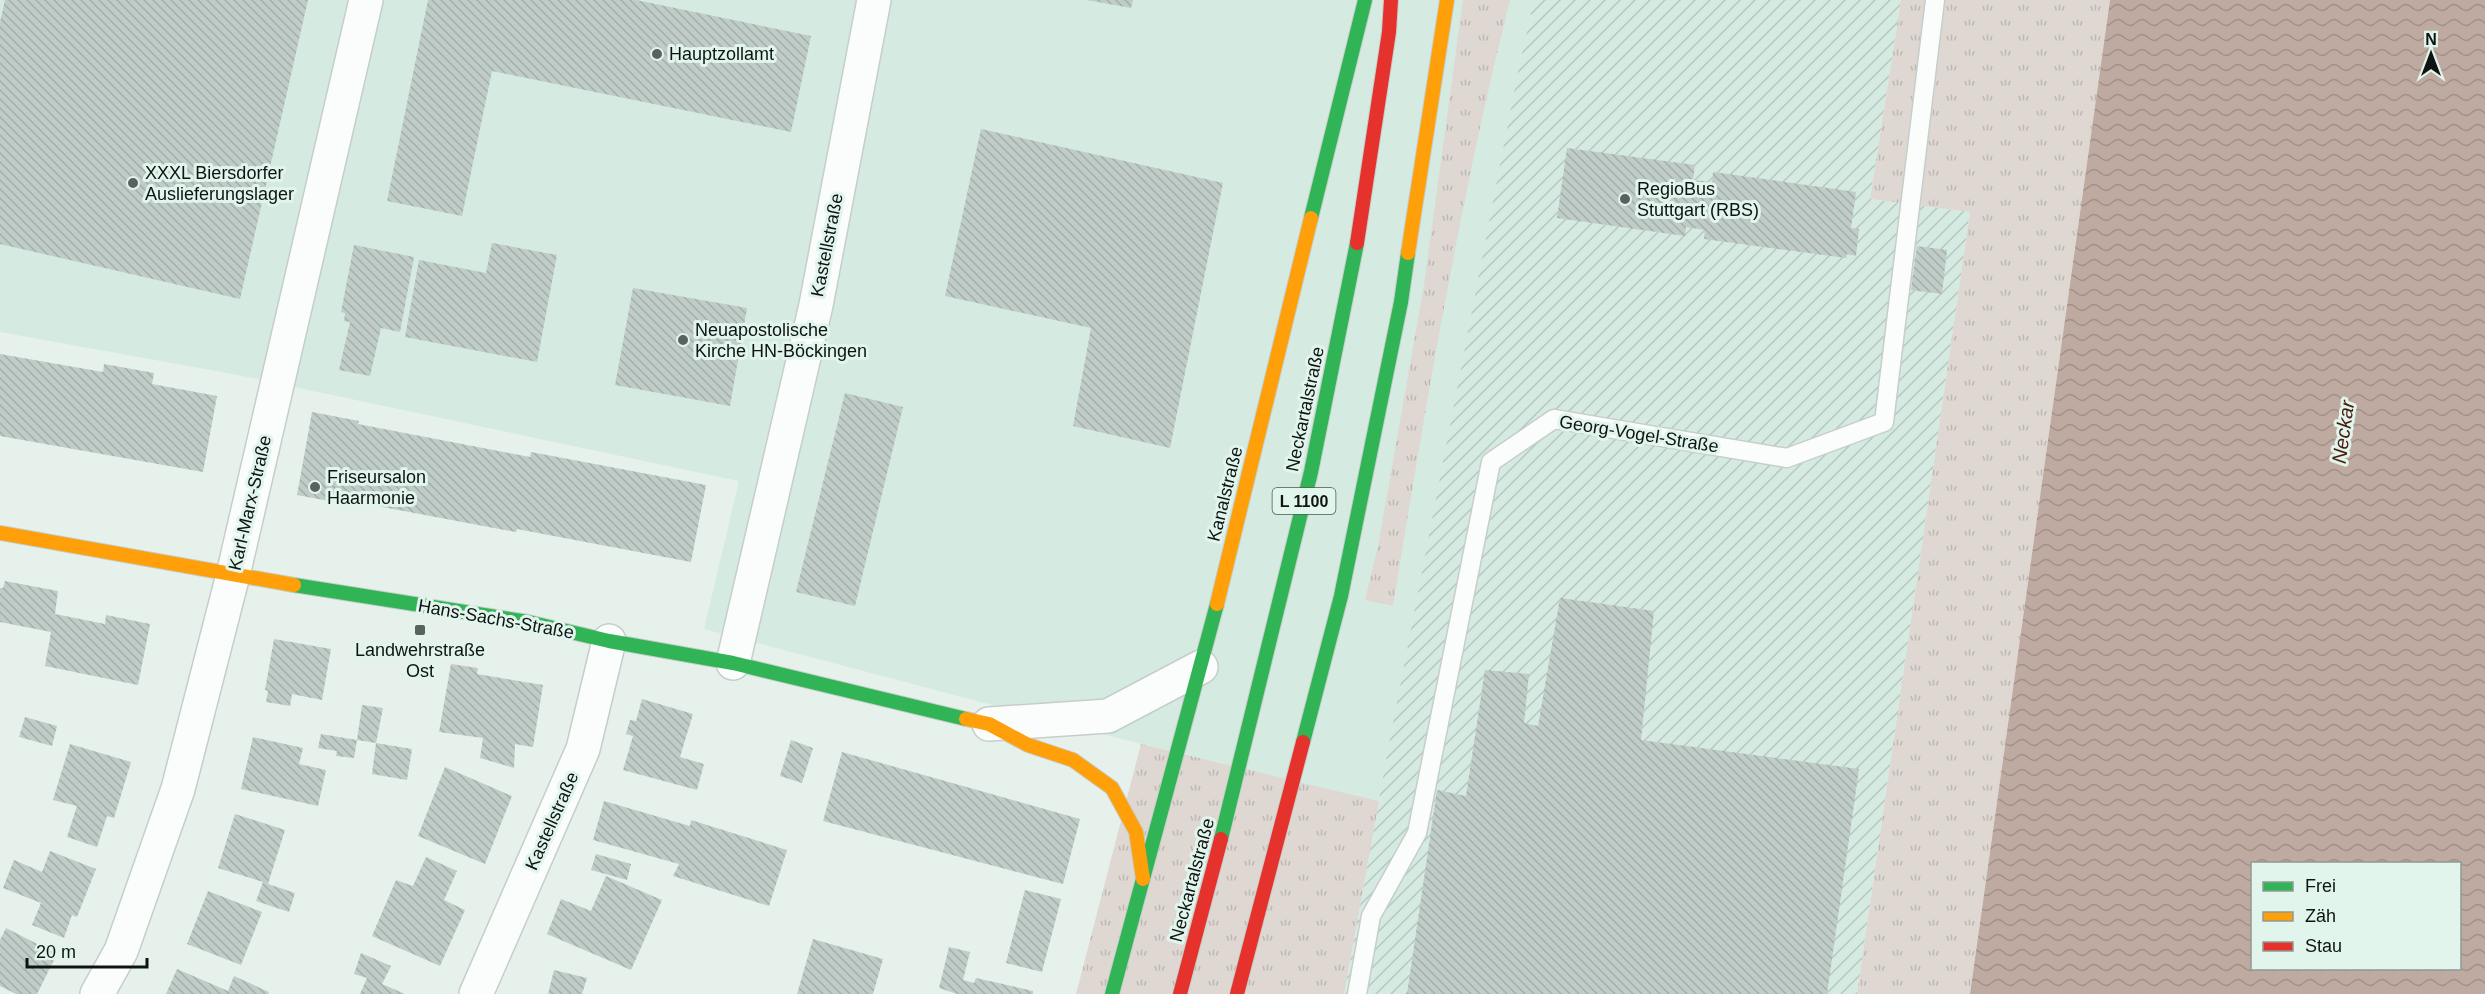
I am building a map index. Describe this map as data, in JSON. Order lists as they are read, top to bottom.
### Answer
{
  "streets": {
    "main road": [
      "Neckartalstraße",
      "Kanalstraße",
      "L 1100",
      "Hans-Sachs-Straße"
    ],
    "street": ["Kastellstraße", "Karl-Marx-Straße"],
    "lane": ["Georg-Vogel-Straße"]
  },
  "crossings": [
    ["Kastellstraße", "Hans-Sachs-Straße"],
    ["Kanalstraße", "Hans-Sachs-Straße"],
    ["Karl-Marx-Straße", "Hans-Sachs-Straße"]
  ],
  "water": ["Neckar"],
  "places": {
    "other": [
      "Hauptzollamt",
      "XXXL Biersdorfer Auslieferungslager",
      "RegioBus Stuttgart (RBS)",
      "Neuapostolische Kirche HN-Böckingen",
      "Friseursalon Haarmonie"
    ],
    "transit": ["Landwehrstraße Ost"]
  },
  "legend": ["Frei", "Zäh", "Stau"],
  "scale_bar": "20 m",
  "north": "top"
}
